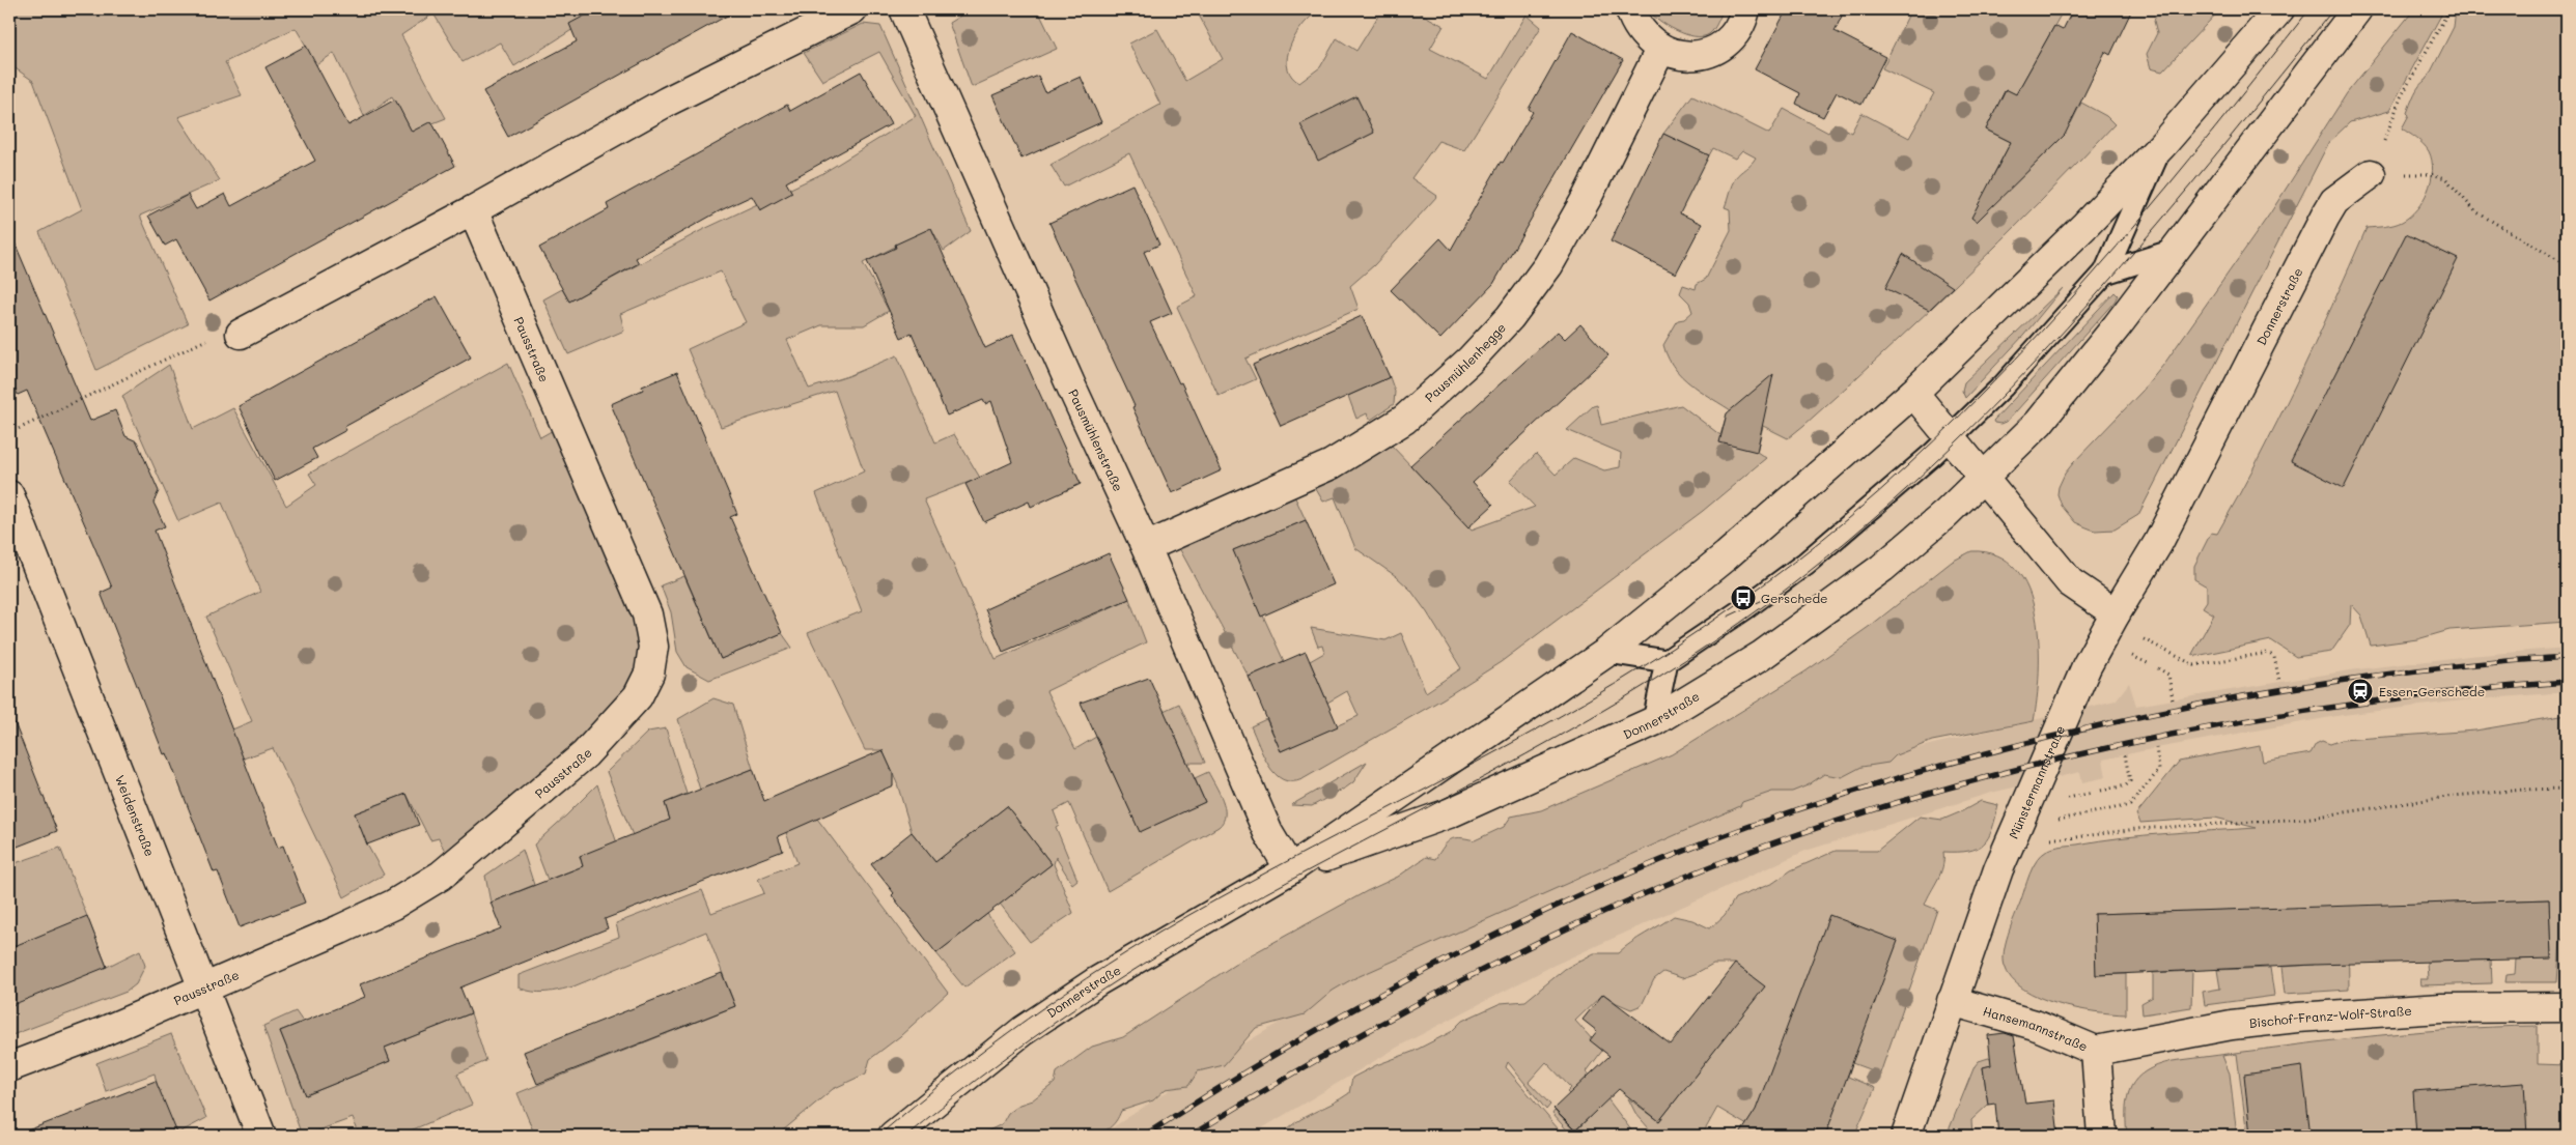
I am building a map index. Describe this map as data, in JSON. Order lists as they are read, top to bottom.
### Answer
{
  "streets": {
    "street": [
      "Donnerstraße",
      "Pausstraße",
      "Pausmühlenhegge",
      "Pausmühlenstraße",
      "Münstermannstraße",
      "Weidenstraße",
      "Bischof-Franz-Wolf-Straße",
      "Hansemannstraße"
    ]
  },
  "crossings": [
    ["Donnerstraße", "Pausmühlenstraße"],
    ["Donnerstraße", "Münstermannstraße"],
    ["Pausstraße", "Weidenstraße"],
    ["Pausmühlenhegge", "Pausmühlenstraße"],
    ["Münstermannstraße", "Hansemannstraße"],
    ["Bischof-Franz-Wolf-Straße", "Hansemannstraße"]
  ],
  "places": {
    "bus stop": ["Gerschede"],
    "station": ["Essen-Gerschede"]
  }
}
